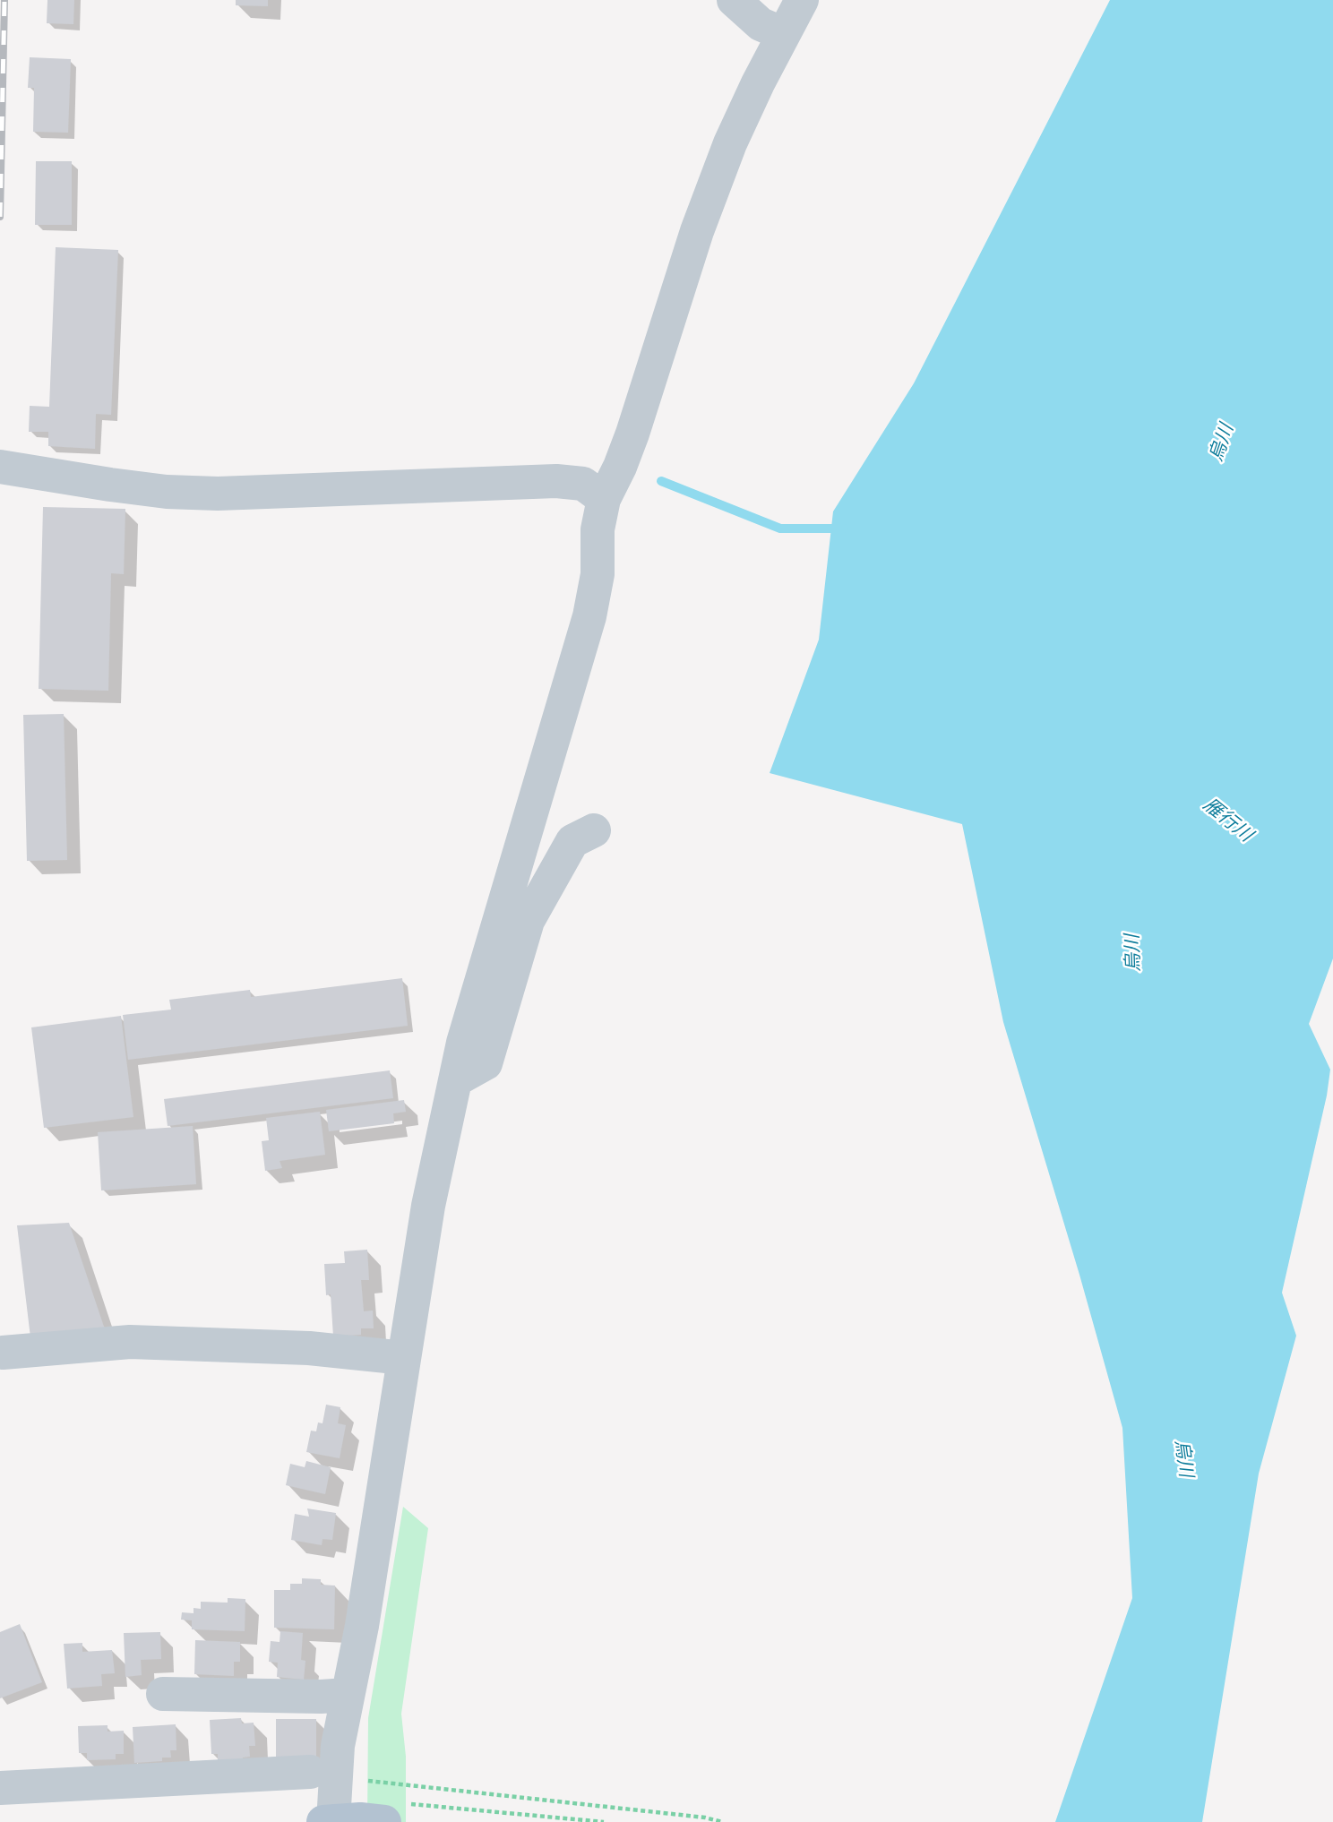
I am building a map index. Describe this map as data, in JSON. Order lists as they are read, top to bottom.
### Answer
{
  "water": ["烏川", "雁行川"]
}
